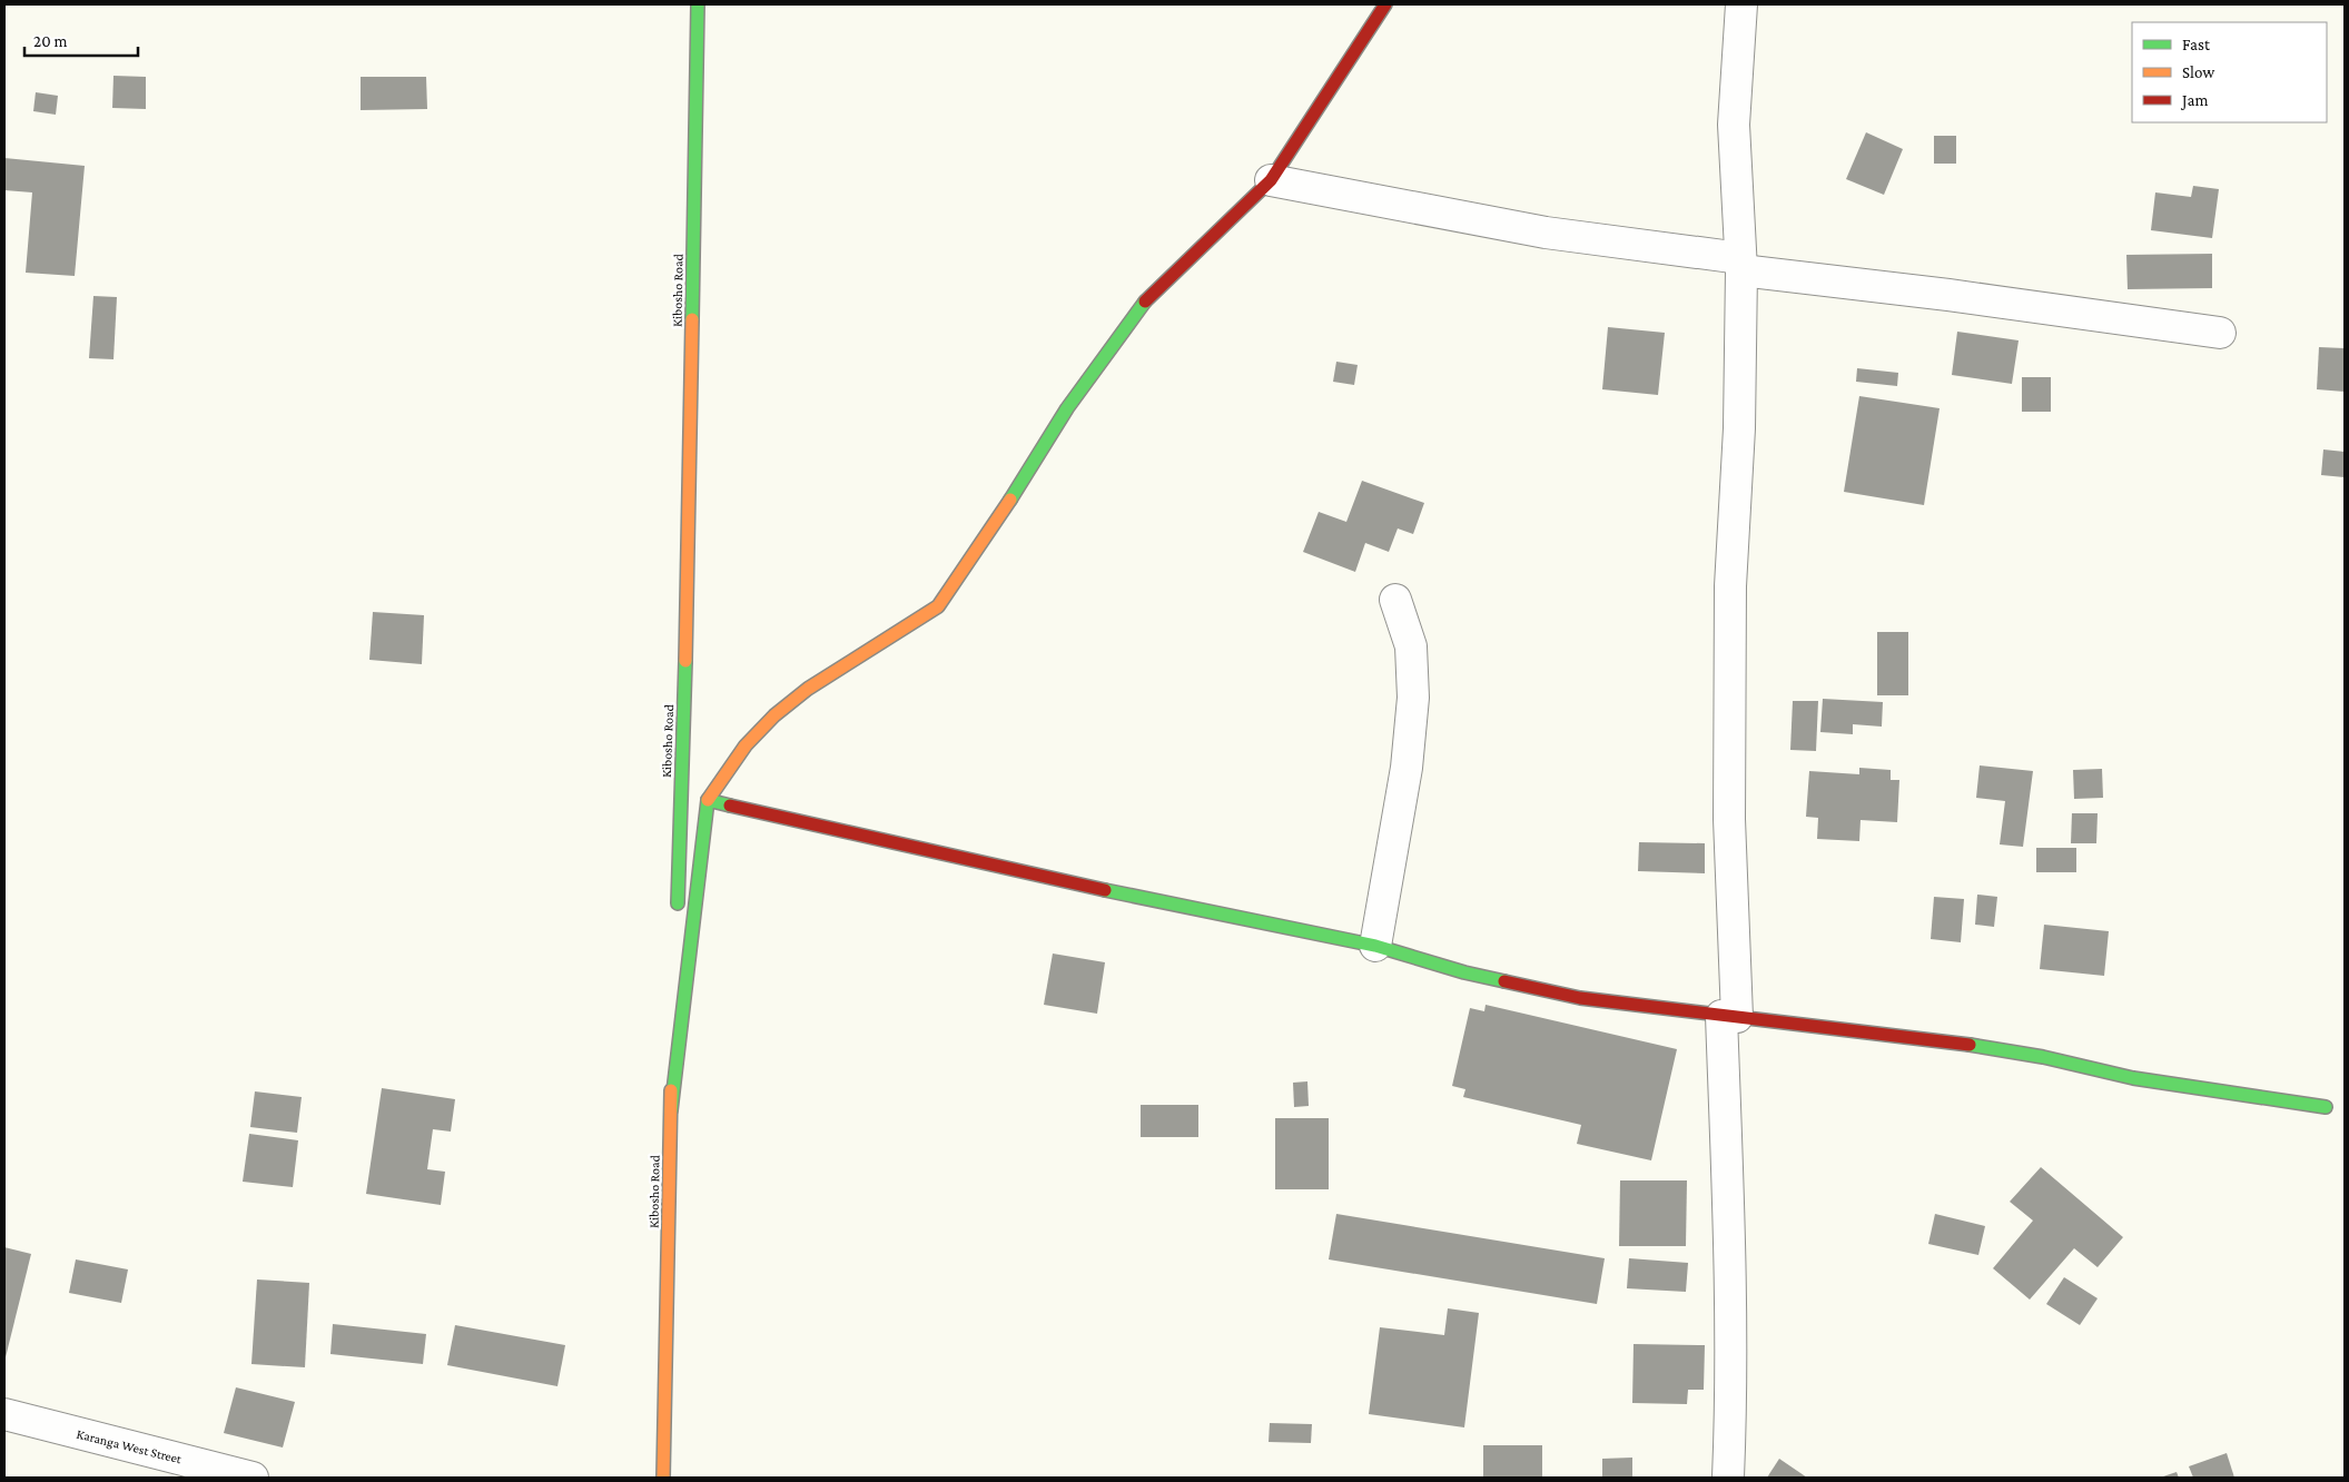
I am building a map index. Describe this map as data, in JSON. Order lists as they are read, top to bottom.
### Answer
{
  "streets": {
    "street": ["Kibosho Road", "Karanga West Street"]
  },
  "legend": ["Fast", "Slow", "Jam"],
  "scale_bar": "20 m"
}
